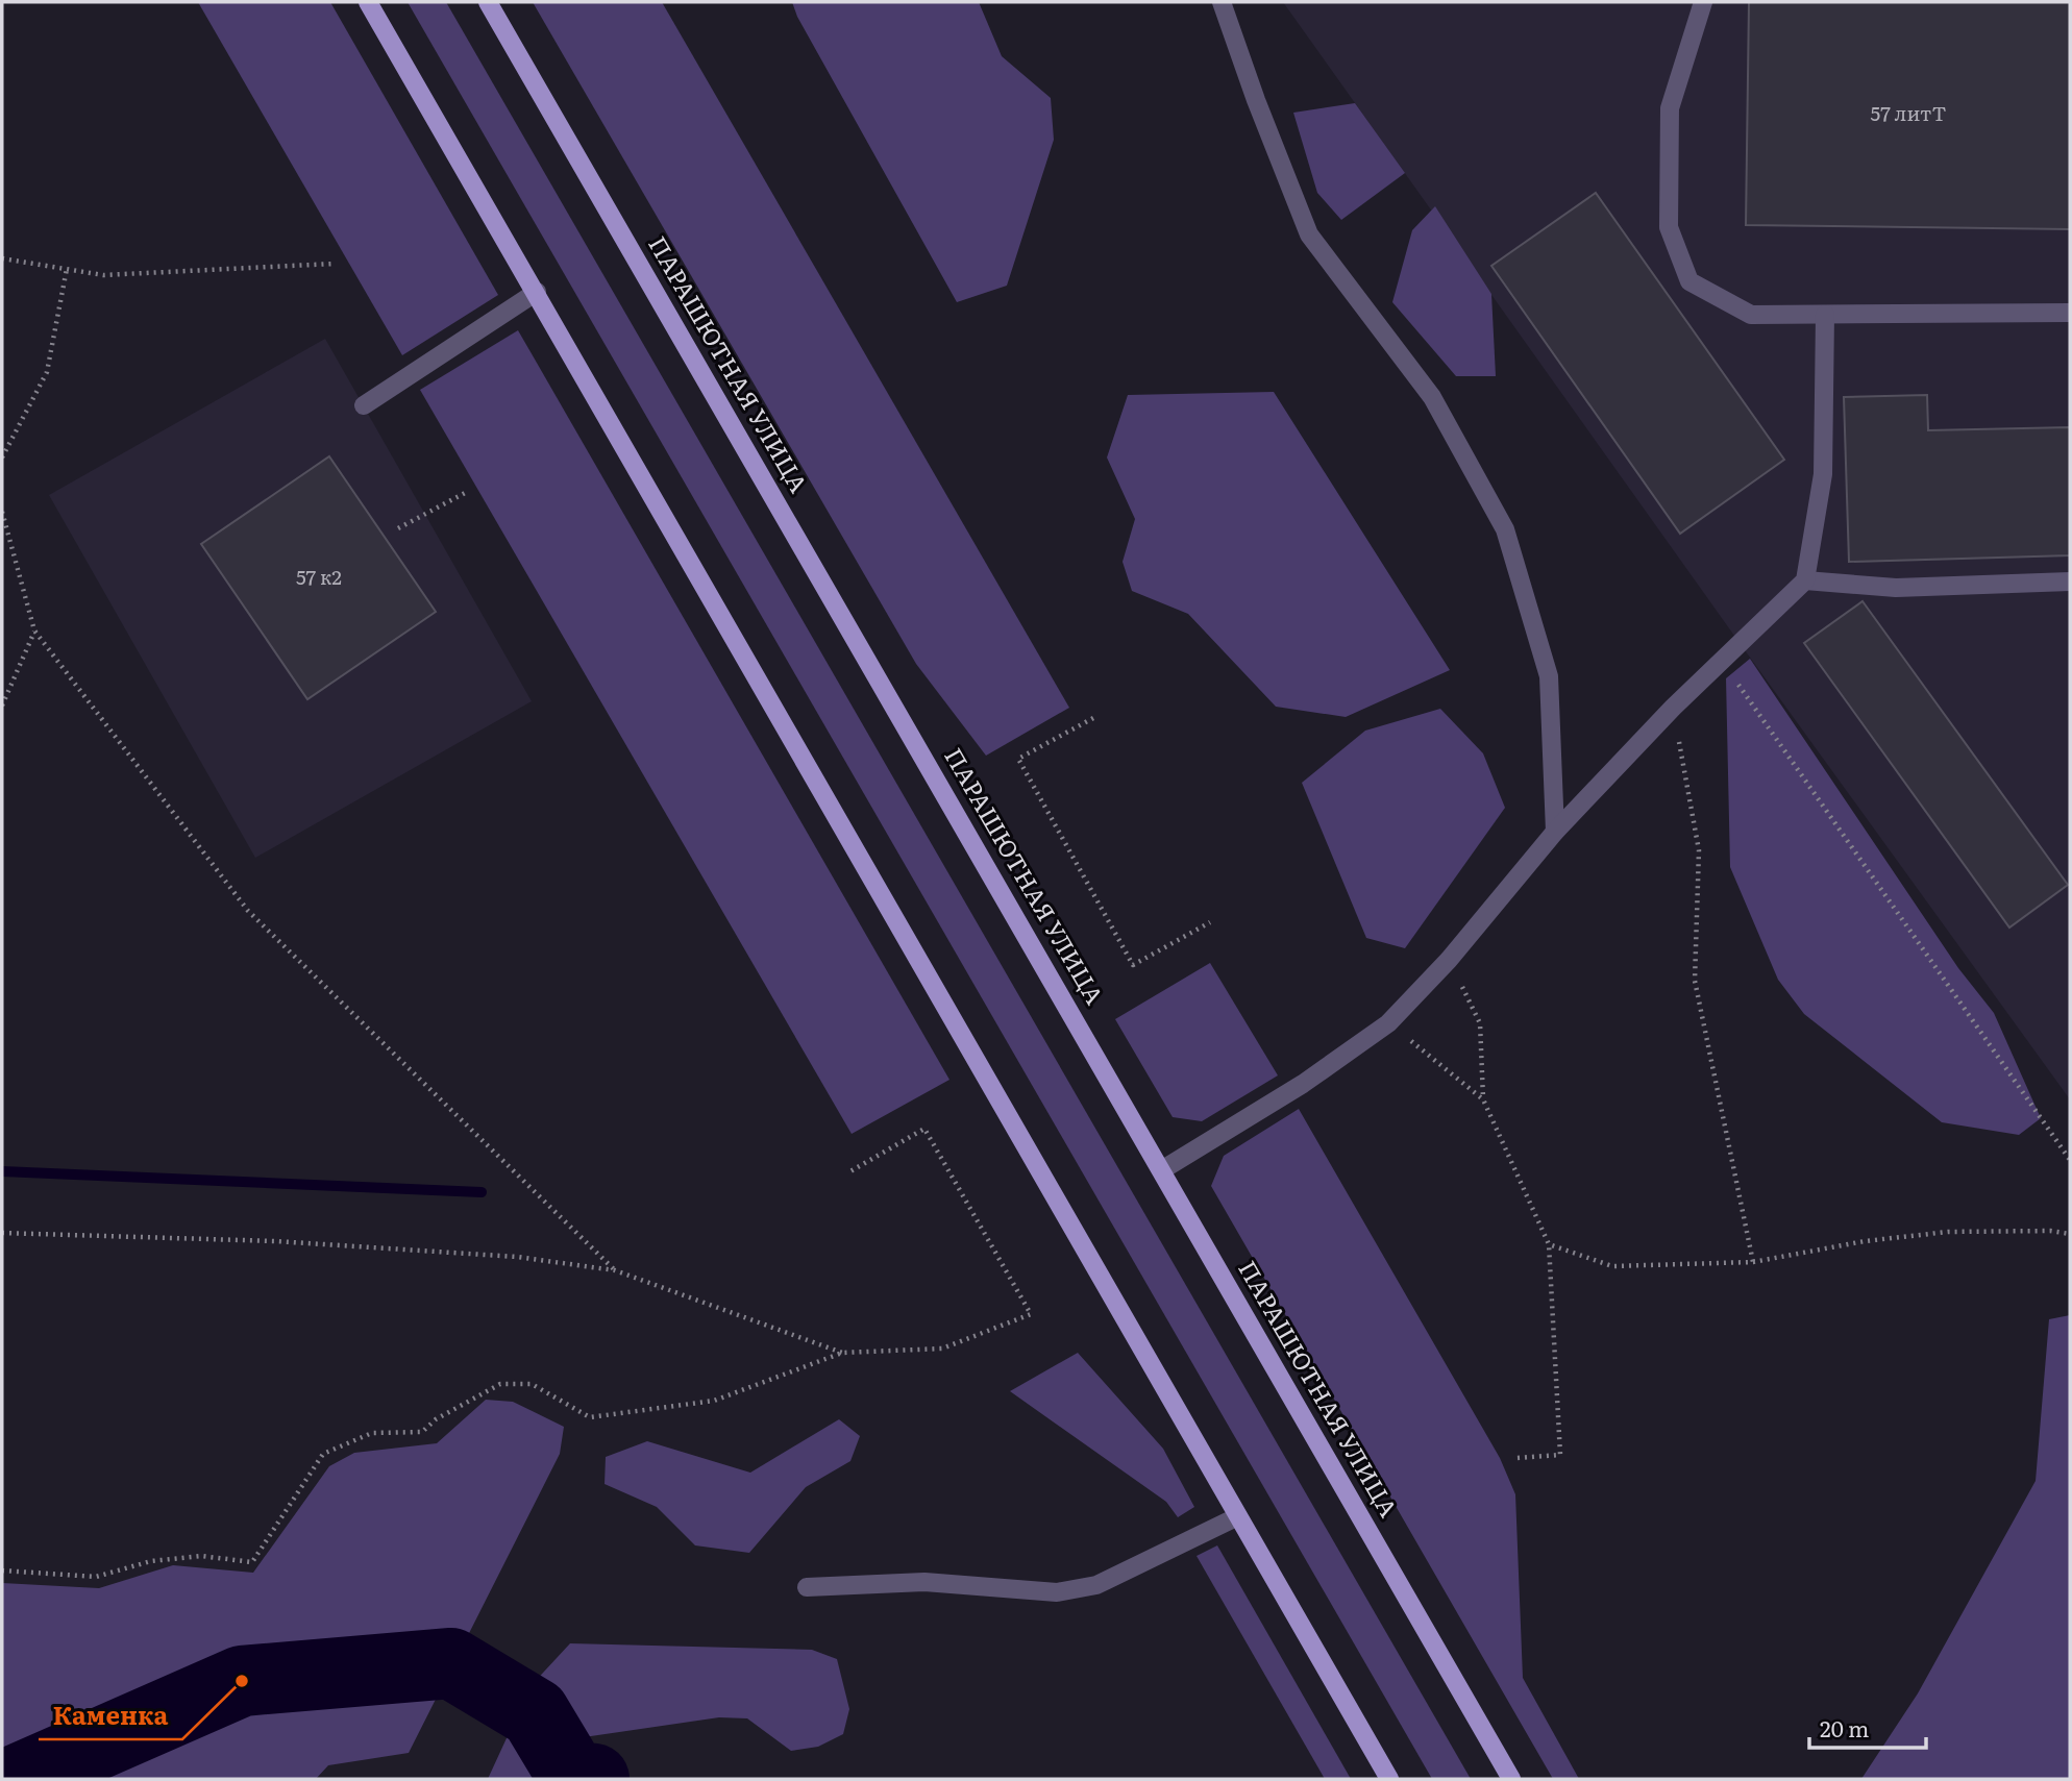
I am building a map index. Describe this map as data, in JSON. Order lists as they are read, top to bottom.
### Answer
{
  "streets": {
    "main road": ["ПАРАШЮТНАЯ УЛИЦА"]
  },
  "places": ["Каменка"],
  "house_numbers": ["57 литТ", "57 к2"],
  "scale_bar": "20 m"
}
